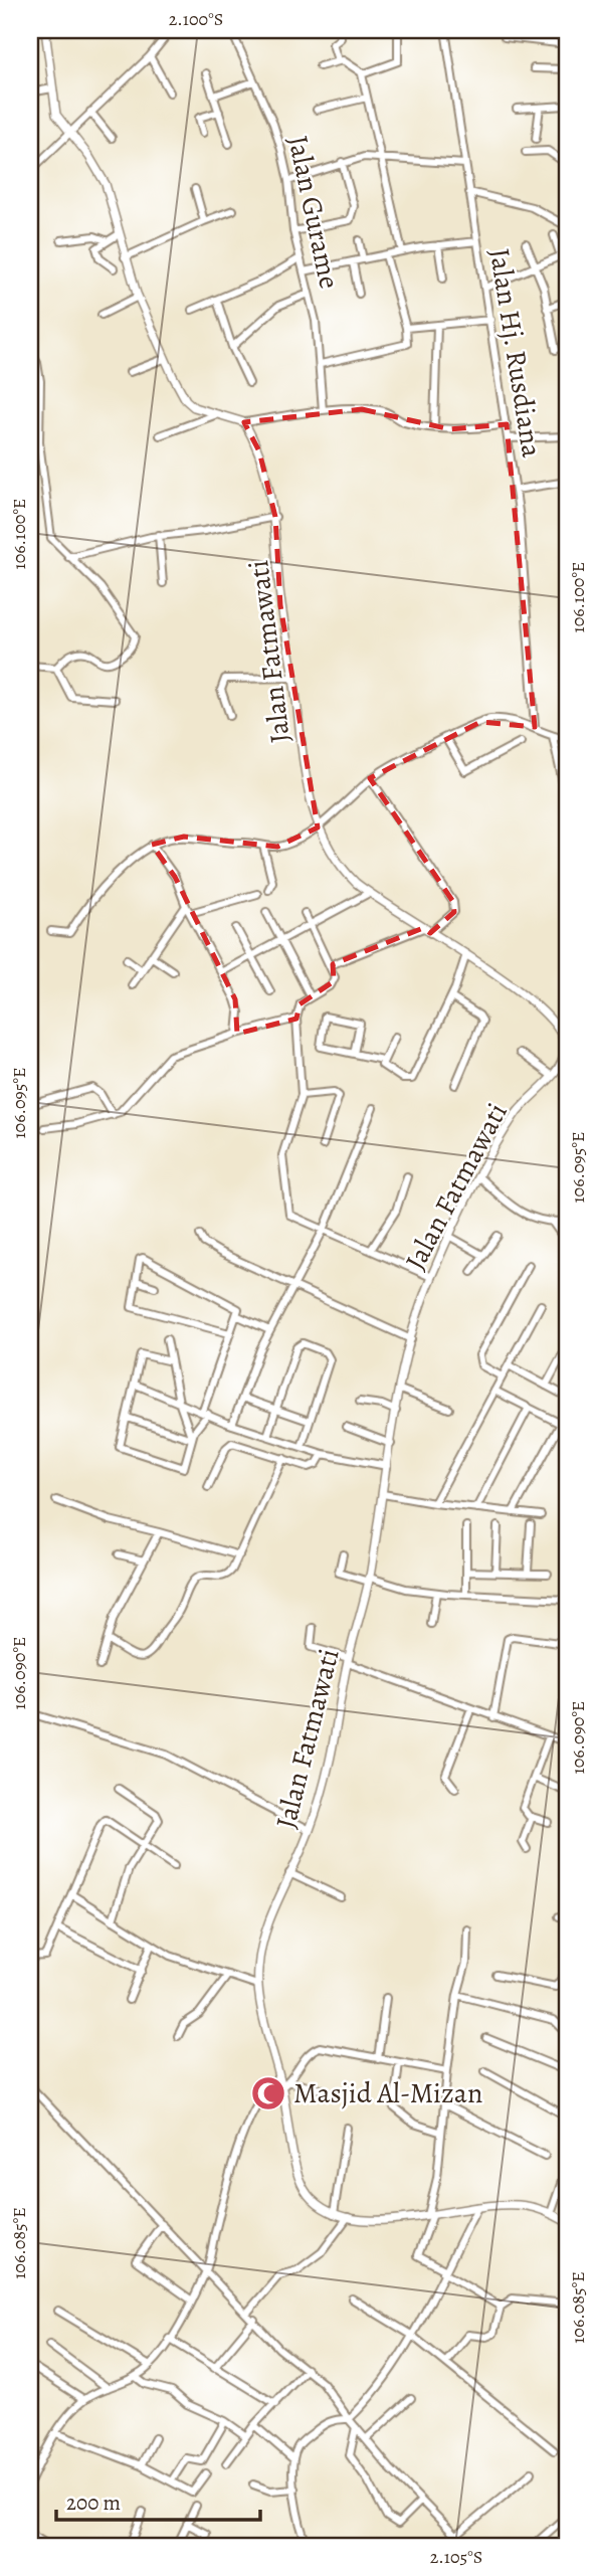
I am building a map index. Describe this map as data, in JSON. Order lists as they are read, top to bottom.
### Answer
{
  "streets": {
    "street": ["Jalan Gurame", "Jalan Hj. Rusdiana", "Jalan Fatmawati"]
  },
  "places": {
    "mosque": ["Masjid Al-Mizan"]
  },
  "scale_bar": "200 m",
  "coordinates": [
    "2.100°S",
    "106.100°E",
    "106.095°E",
    "106.090°E",
    "106.085°E",
    "2.105°S"
  ]
}
